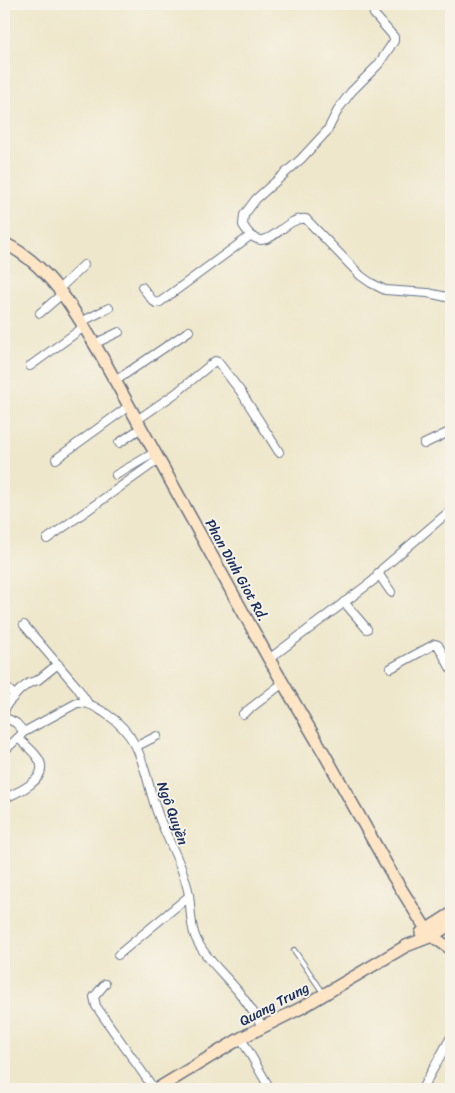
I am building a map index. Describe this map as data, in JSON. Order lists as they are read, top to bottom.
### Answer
{
  "streets": {
    "main road": ["Phan Dinh Giot Rd.", "Quang Trung"],
    "street": ["Ngô Quyền"]
  },
  "crossings": [
    ["Phan Dinh Giot Rd.", "Quang Trung"],
    ["Ngô Quyền", "Quang Trung"]
  ]
}
